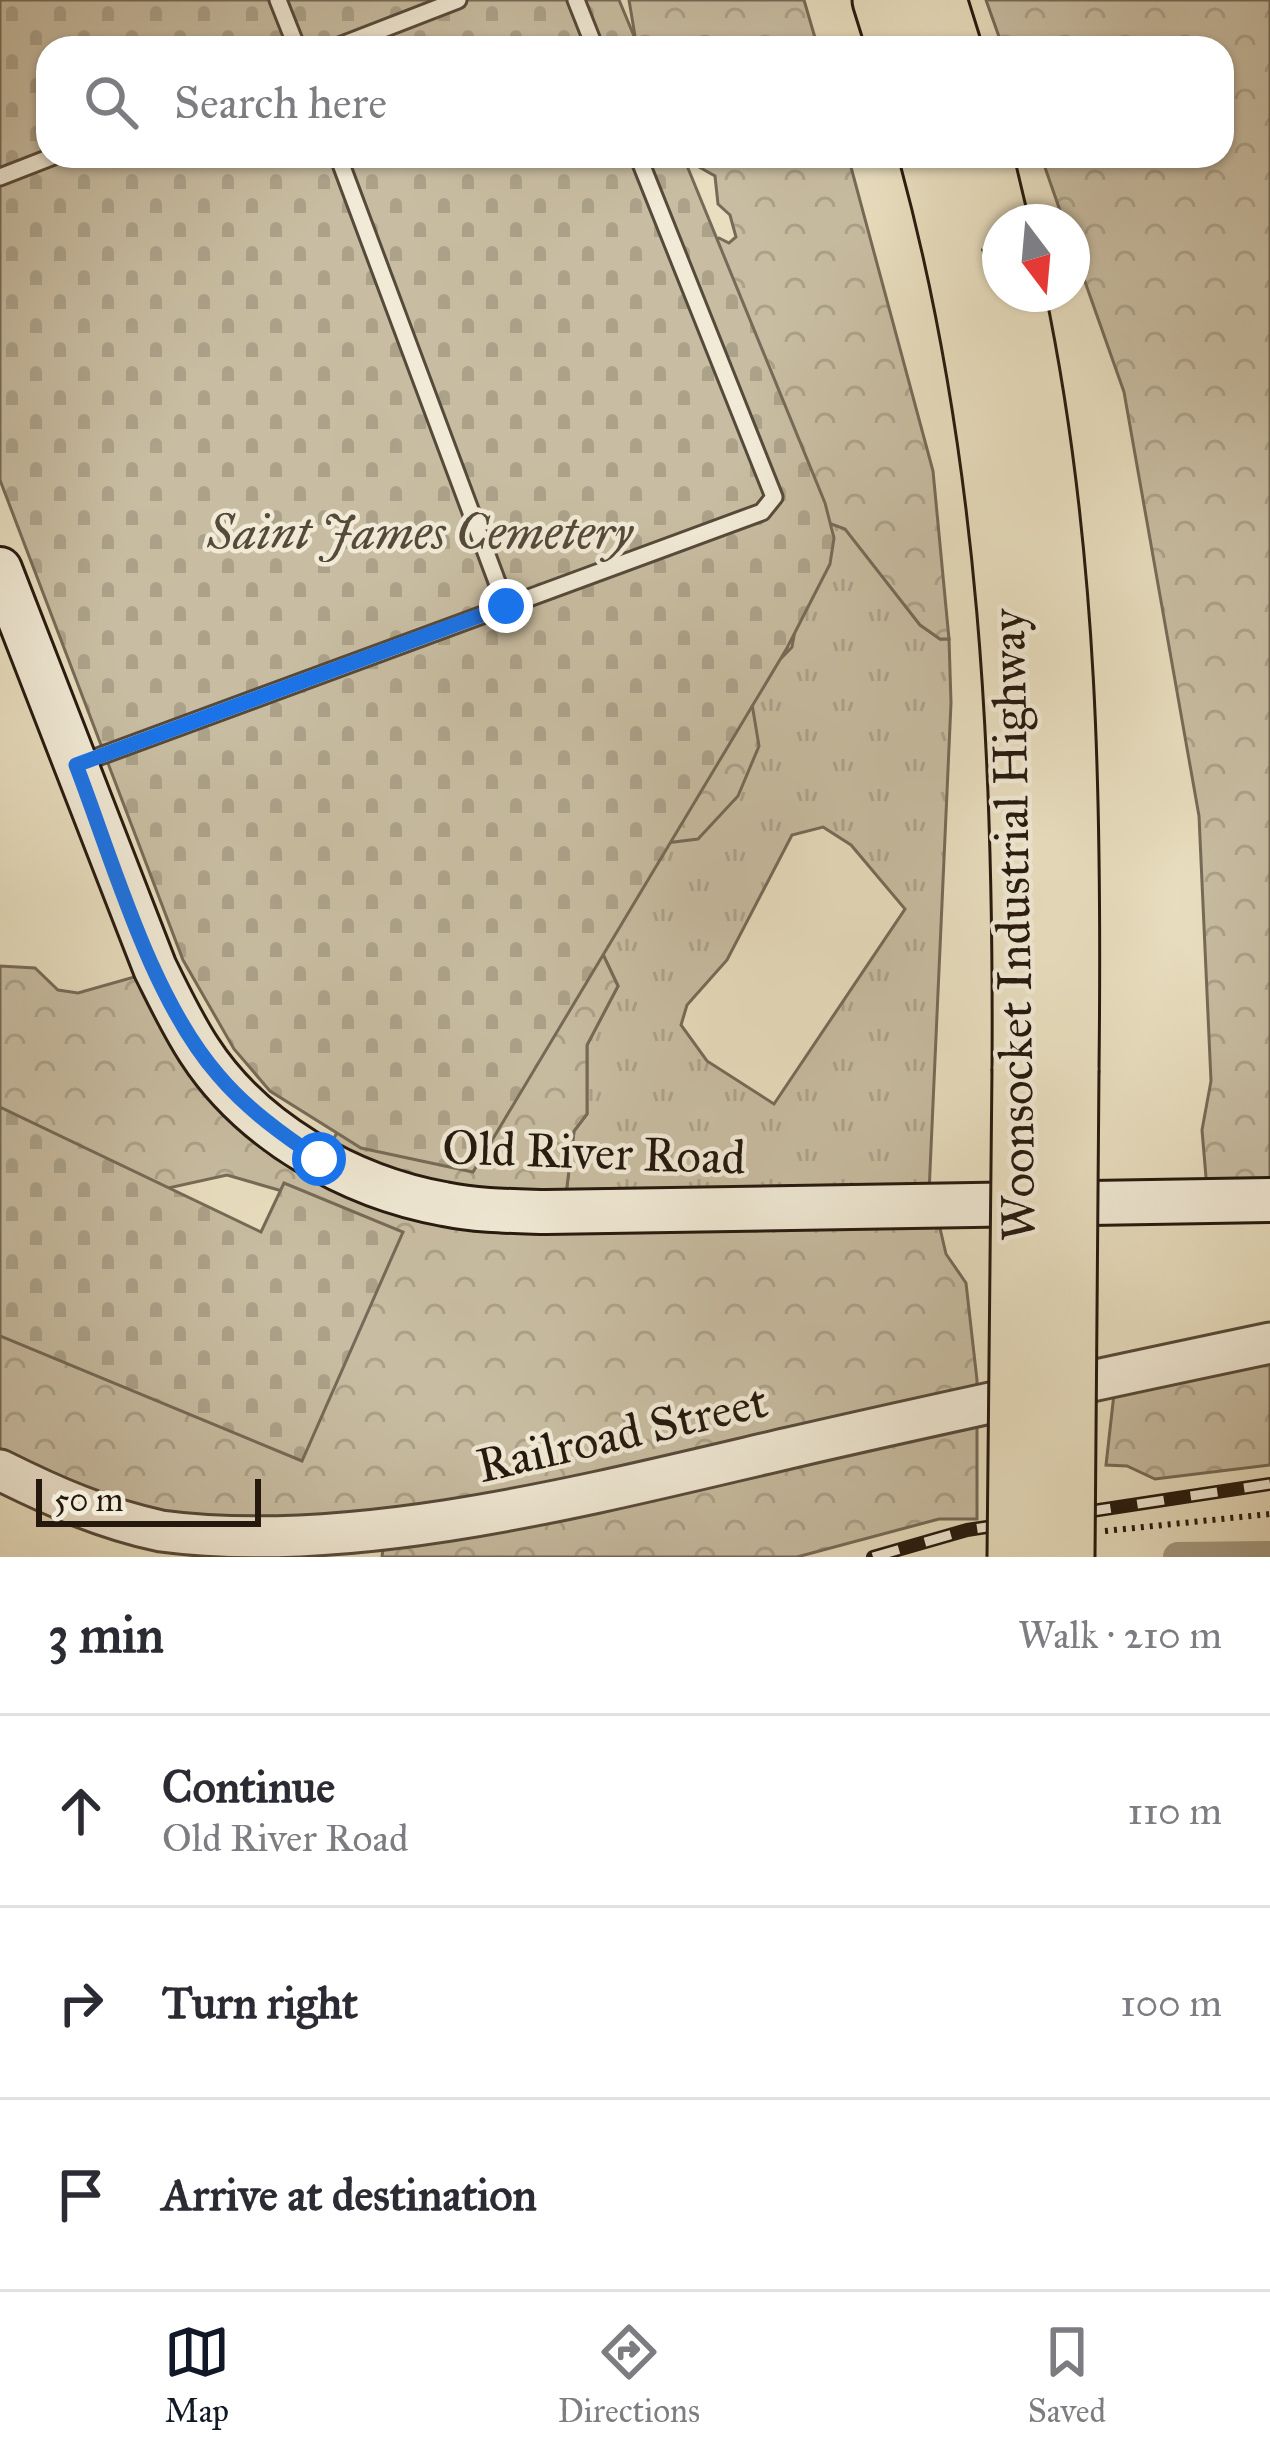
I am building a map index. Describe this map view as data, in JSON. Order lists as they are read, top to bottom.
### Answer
{
  "streets": {
    "highway": ["Woonsocket Industrial Highway"],
    "main road": ["Old River Road"],
    "street": ["Railroad Street"]
  },
  "parks": ["Saint James Cemetery"],
  "scale_bar": "50 m",
  "north": "bottom",
  "page": {
    "search": "Search here",
    "scale": "50 m",
    "heading": ["3 min", "Walk · 210 m"],
    "list": [
      ["Continue", "Old River Road", "110 m"],
      ["Turn right", "100 m"],
      "Arrive at destination"
    ],
    "nav": ["Map", "Directions", "Saved"]
  }
}
